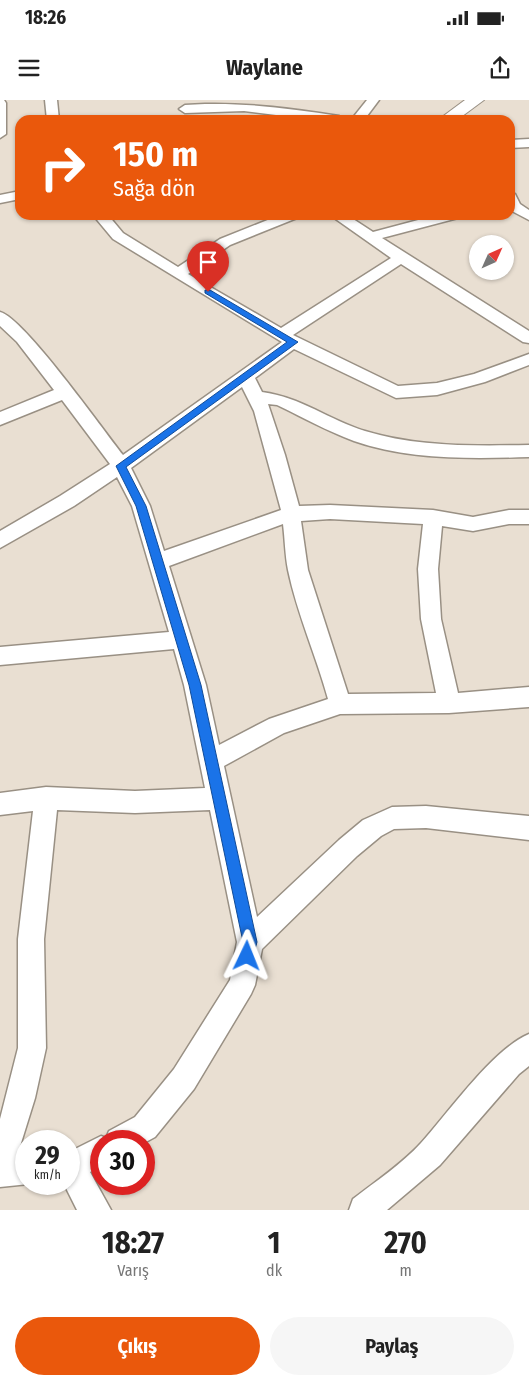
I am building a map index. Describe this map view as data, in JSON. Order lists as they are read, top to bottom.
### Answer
{
  "north": "top right",
  "page": {
    "status": "18:26",
    "header": "Waylane",
    "turn": ["150 m", "Sağa dön"],
    "speed": "29 km/h",
    "limit": "30",
    "eta": [
      "18:27",
      "Varış",
      "1",
      "dk",
      "270",
      "m"
    ],
    "buttons": ["Çıkış", "Paylaş"]
  }
}
